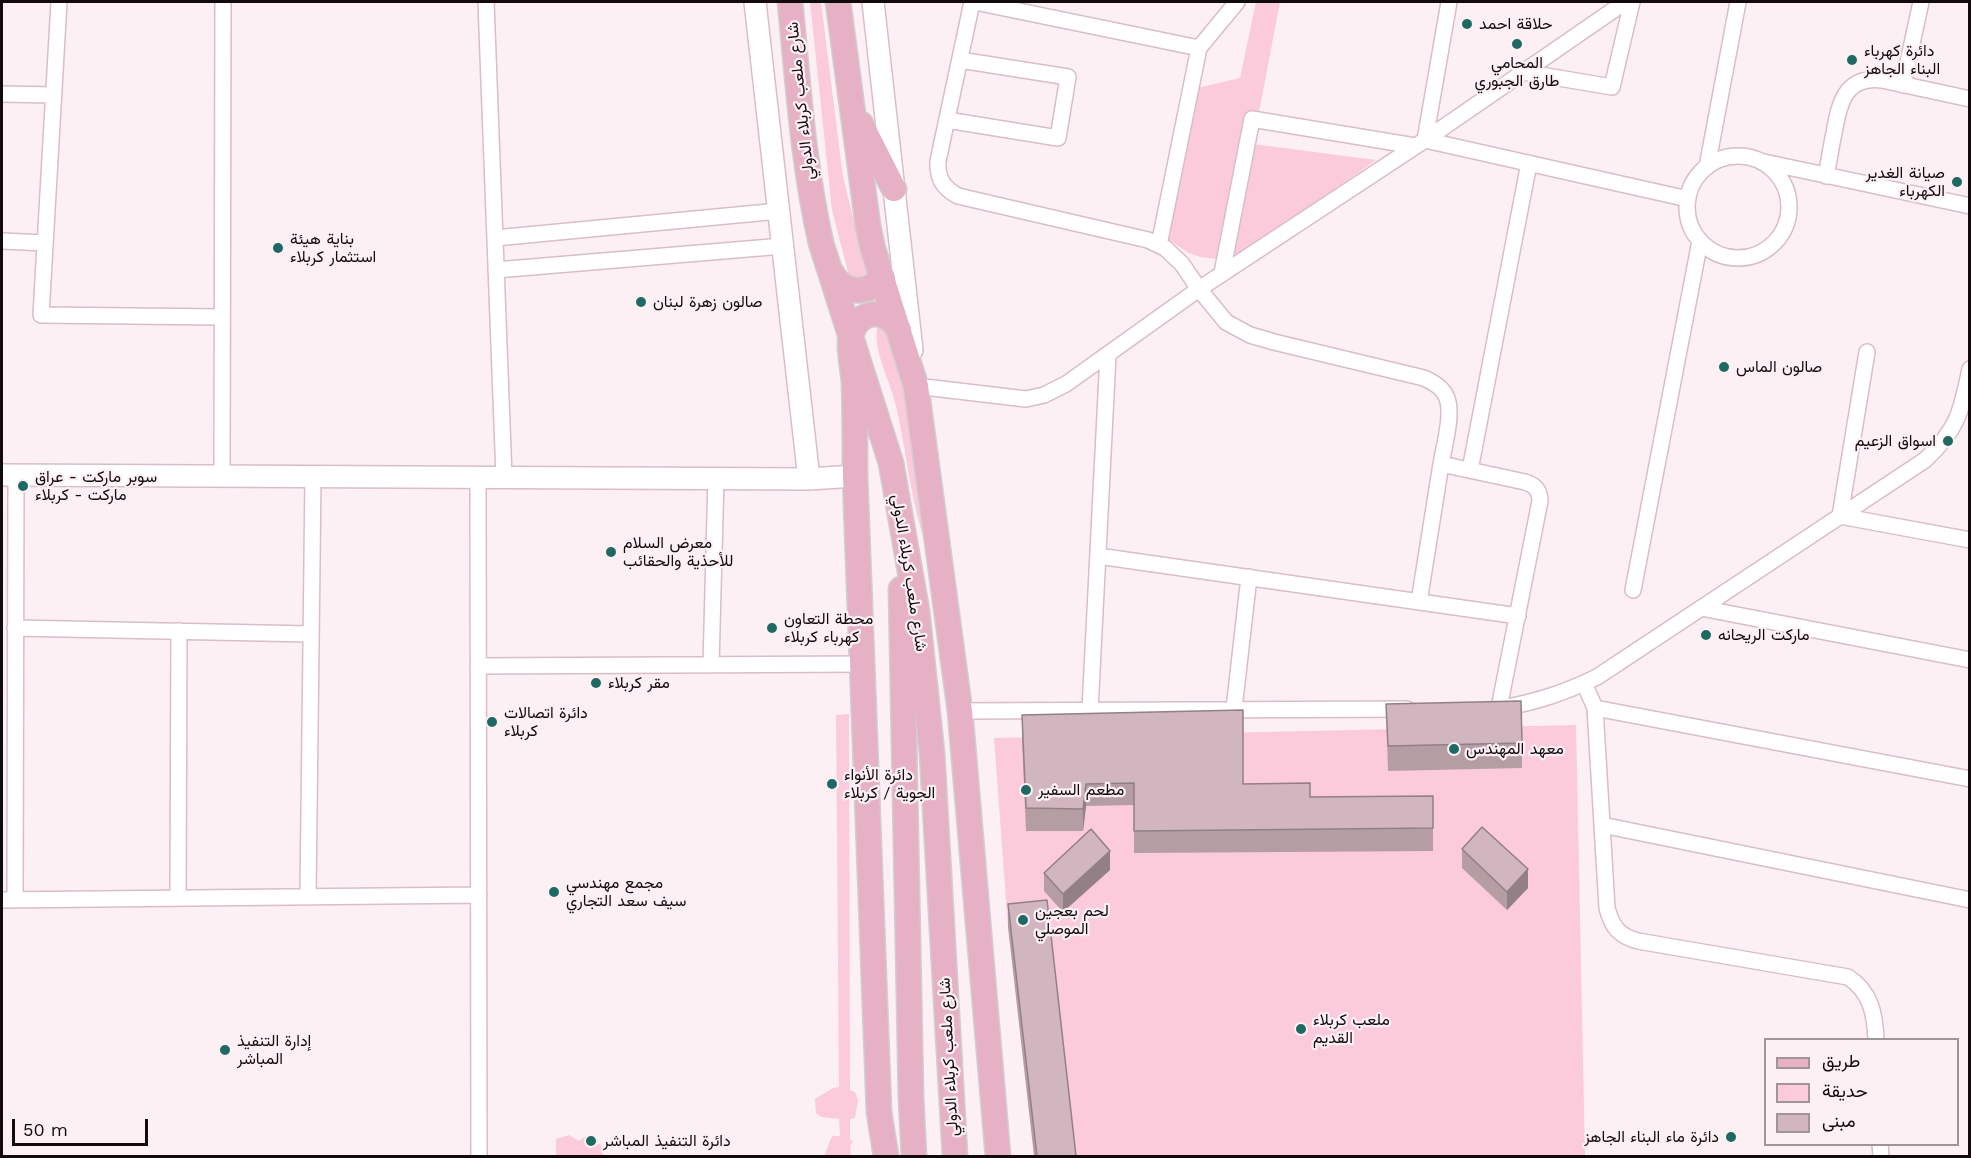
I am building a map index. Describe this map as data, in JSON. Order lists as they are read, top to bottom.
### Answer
{
  "streets": {
    "main road": ["شارع ملعب كربلاء الدولي"]
  },
  "places": [
    "حلاقة احمد",
    "المحامي طارق الجبوري",
    "دائرة كهرباء البناء الجاهز",
    "صيانة الغدير الكهرباء",
    "بناية هيئة استثمار كربلاء",
    "صالون زهرة لبنان",
    "صالون الماس",
    "اسواق الزعيم",
    "سوبر ماركت - عراق ماركت - كربلاء",
    "معرض السلام للأحذية والحقائب",
    "محطة التعاون كهرباء كربلاء",
    "ماركت الريحانه",
    "مقر كربلاء",
    "دائرة اتصالات كربلاء",
    "معهد المهندس",
    "دائرة الأنواء الجوية / كربلاء",
    "مطعم السفير",
    "مجمع مهندسي سيف سعد التجاري",
    "لحم بعجين الموصلي",
    "ملعب كربلاء القديم",
    "إدارة التنفيذ المباشر",
    "دائرة ماء البناء الجاهز",
    "دائرة التنفيذ المباشر"
  ],
  "legend": ["طريق", "حديقة", "مبنى"],
  "scale_bar": "50 m"
}
